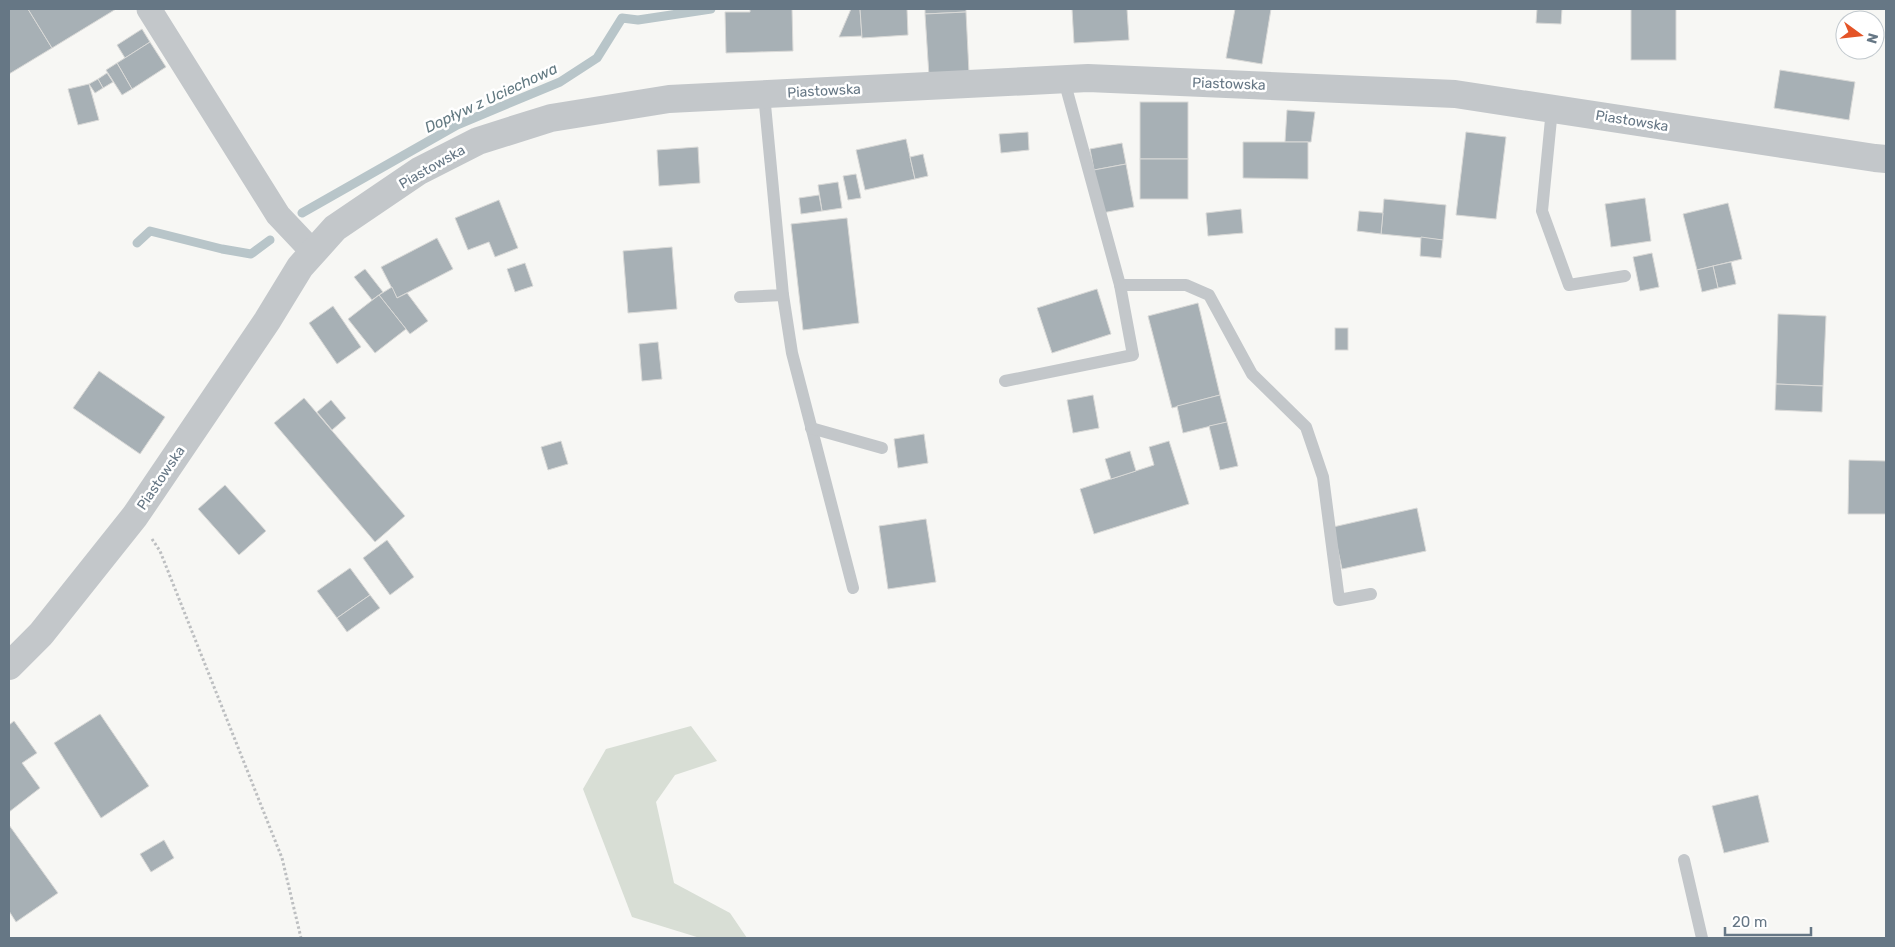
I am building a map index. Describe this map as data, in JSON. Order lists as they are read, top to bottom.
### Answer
{
  "streets": {
    "street": ["Piastowska"]
  },
  "water": ["Dopływ z Uciechowa"],
  "scale_bar": "20 m",
  "north": "right"
}
